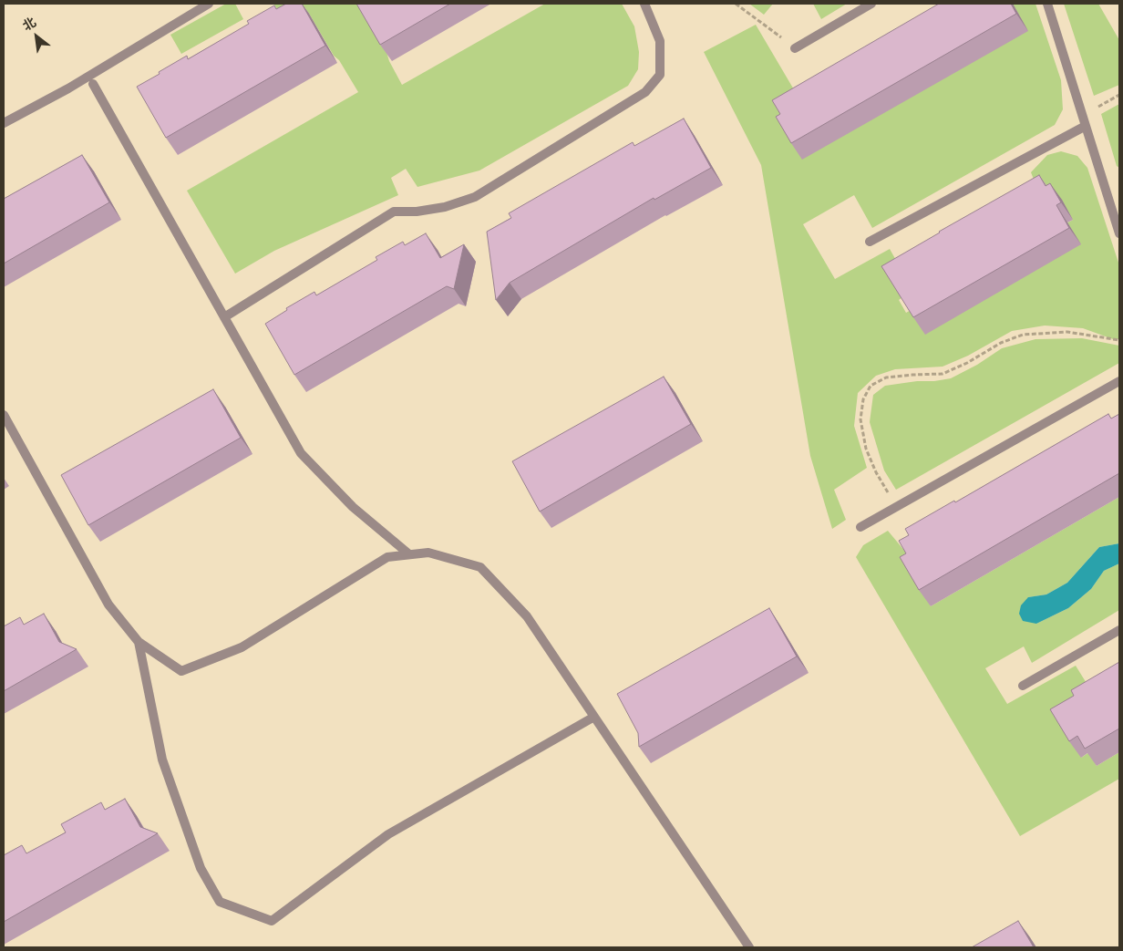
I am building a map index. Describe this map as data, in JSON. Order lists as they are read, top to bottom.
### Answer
{
  "north": "top left"
}
